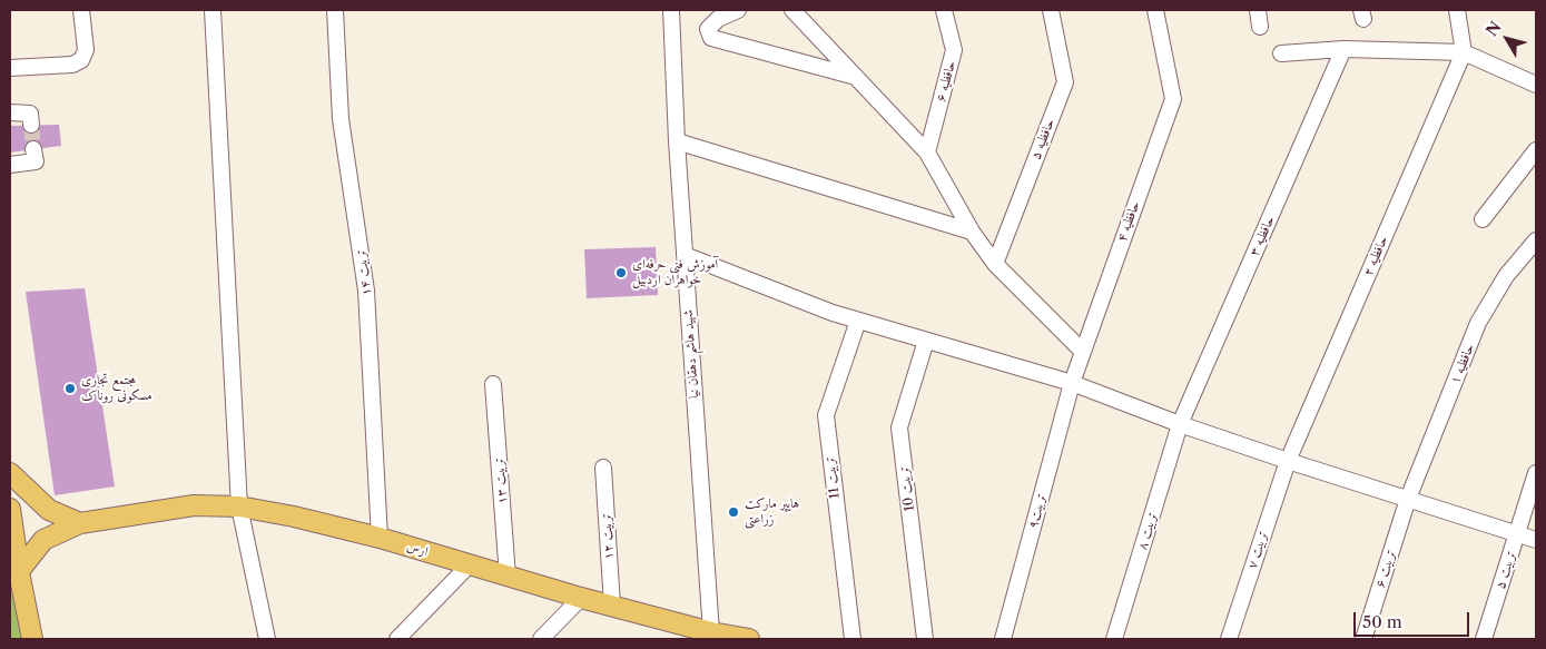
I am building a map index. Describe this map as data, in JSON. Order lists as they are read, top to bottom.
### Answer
{
  "streets": {
    "main road": ["ارس"],
    "street": [
      "حافظیه ۶",
      "حافظیه ۵",
      "حافظیه ۴",
      "حافظیه ۳",
      "حافظیه ۲",
      "تربیت ۱۴",
      "شهید هاشم دهقان نیا",
      "حافظیه ۱",
      "تربیت 11",
      "تربیت ۱۳",
      "تربیت 10",
      "تربیت۹",
      "تربیت ۸",
      "تربیت ۱۲",
      "تربیت ۷",
      "تربیت ۶",
      "تربیت ۵"
    ]
  },
  "crossings": [
    ["حافظیه ۴", "تربیت۹"],
    ["حافظیه ۳", "تربیت ۸"],
    ["حافظیه ۲", "تربیت ۷"],
    ["تربیت ۱۴", "ارس"],
    ["شهید هاشم دهقان نیا", "ارس"],
    ["حافظیه ۱", "تربیت ۶"],
    ["تربیت ۱۳", "ارس"],
    ["تربیت ۱۲", "ارس"]
  ],
  "places": ["آموزش فنی حرفه‌ای خواهران اردبیل", "مجتمع تجاری مسکونی روناک", "هایپر مارکت زراعتی"],
  "scale_bar": "50 m",
  "north": "top left"
}
